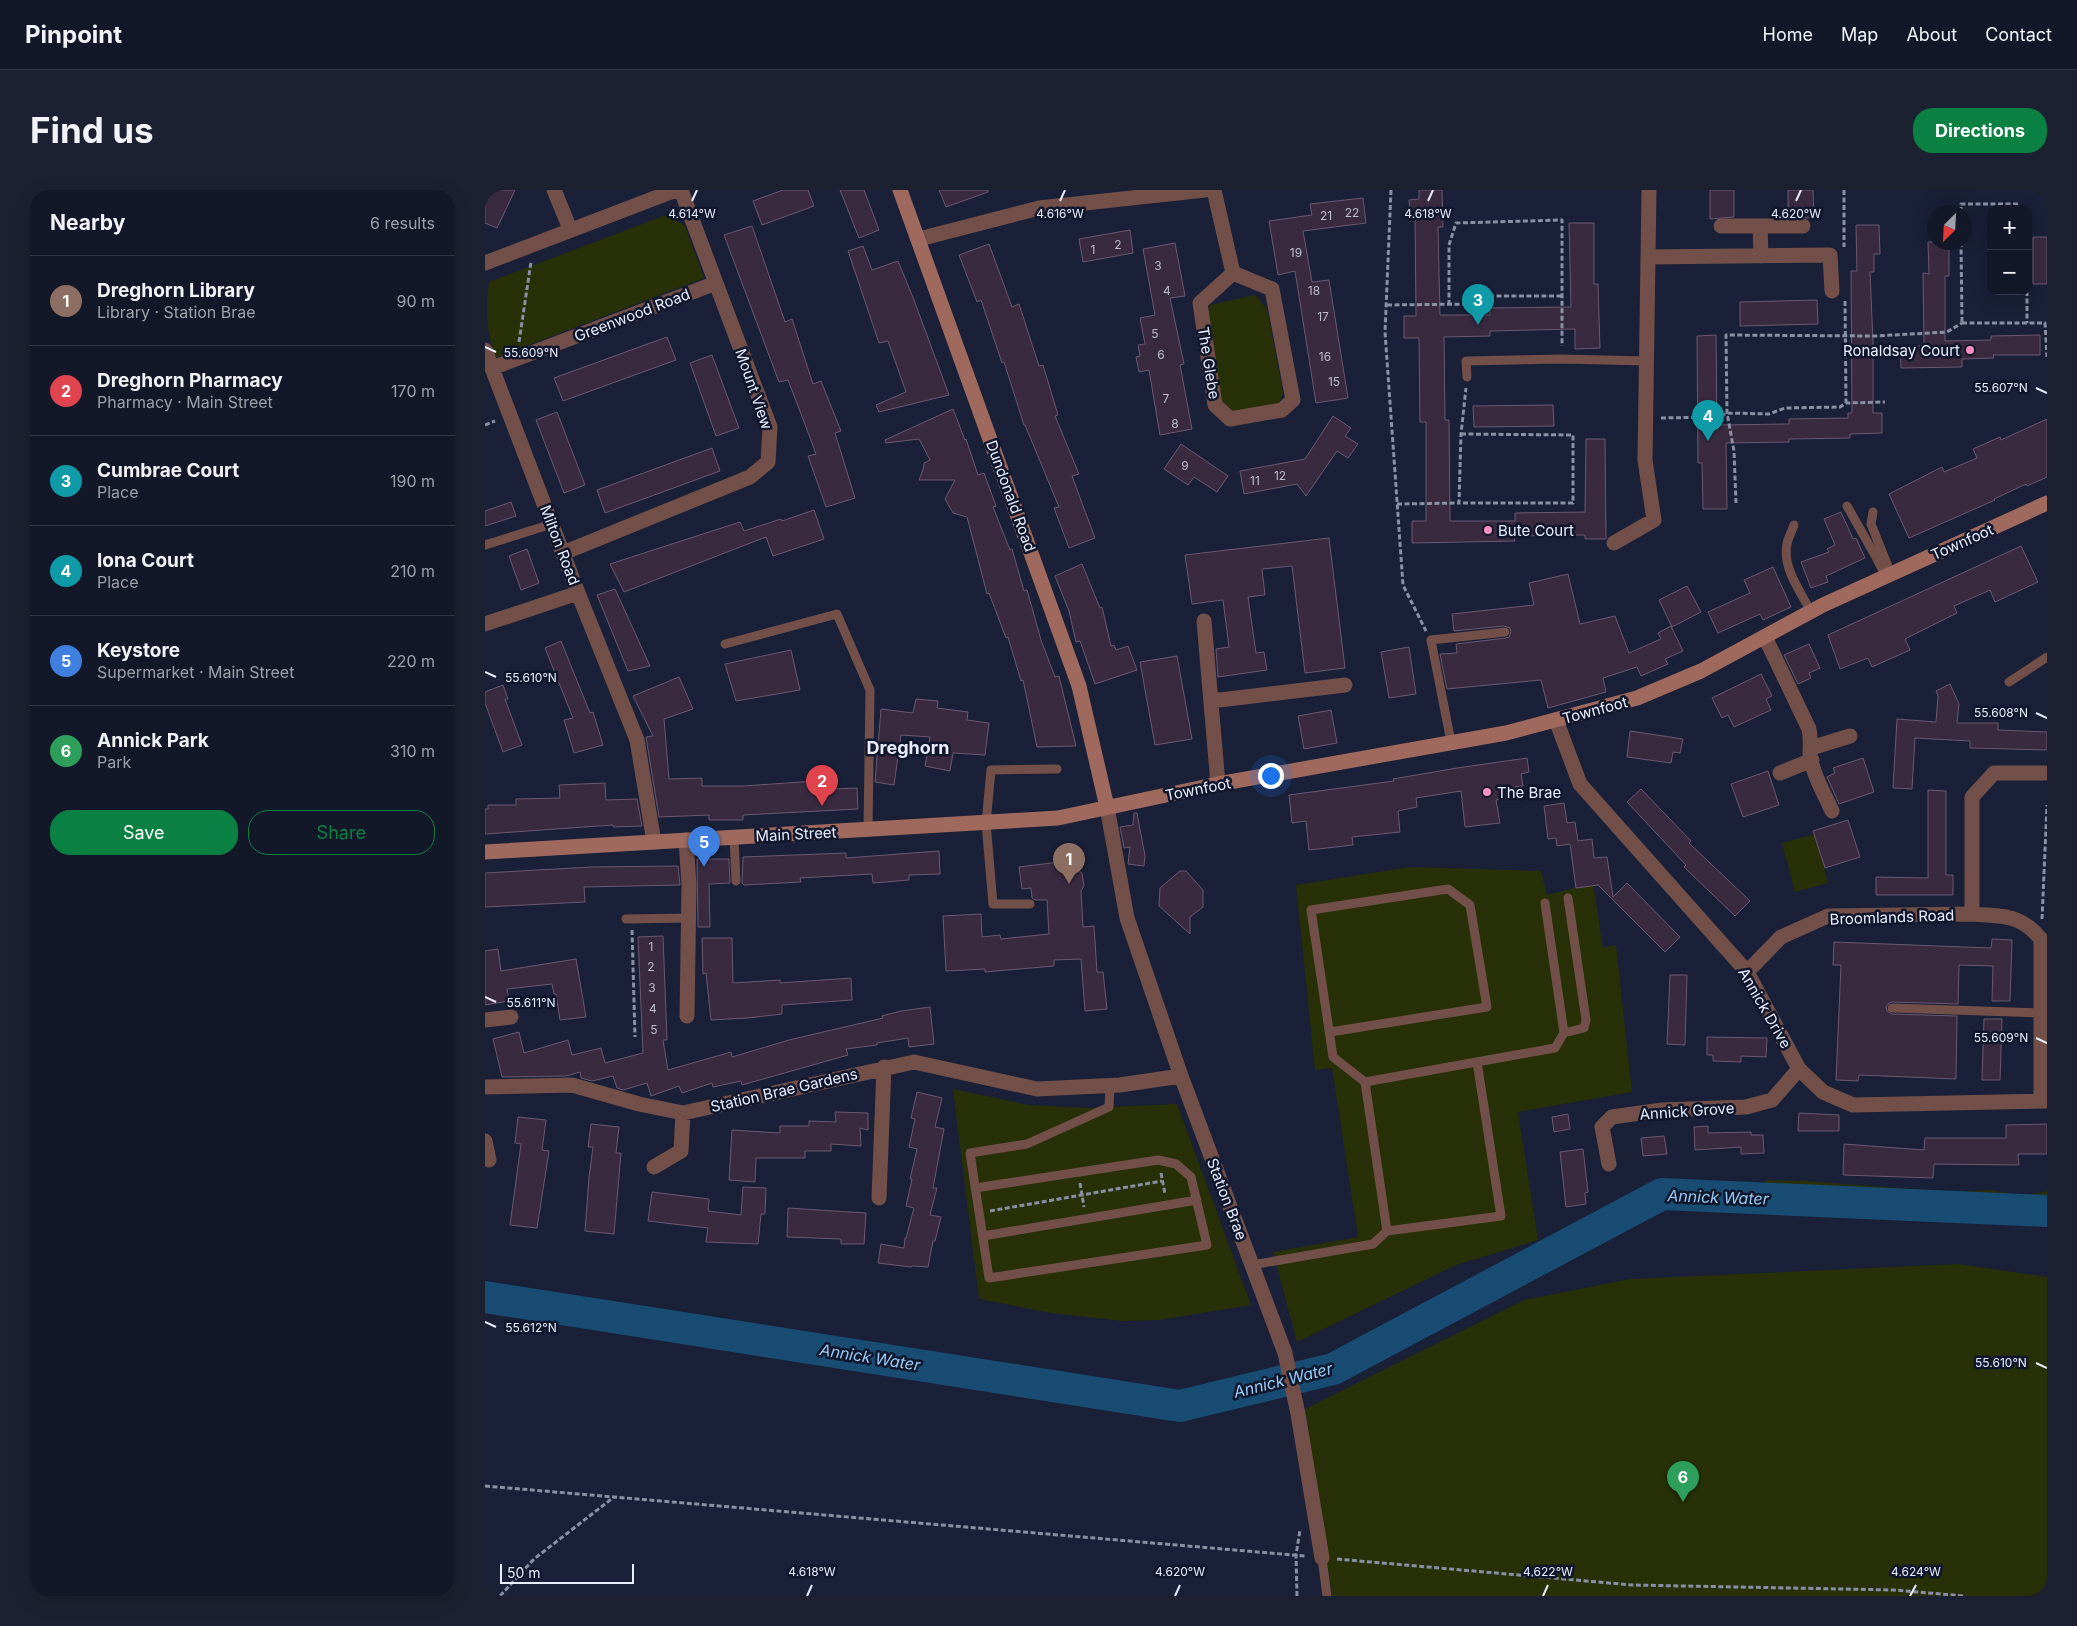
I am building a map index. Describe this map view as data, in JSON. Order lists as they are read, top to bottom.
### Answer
{
  "streets": {
    "main road": ["Dundonald Road", "Townfoot", "Main Street"],
    "street": [
      "Greenwood Road",
      "The Glebe",
      "Mount View",
      "Milton Road",
      "Broomlands Road",
      "Annick Drive",
      "Station Brae Gardens",
      "Annick Grove",
      "Station Brae"
    ]
  },
  "crossings": [
    ["Greenwood Road", "Mount View"],
    ["Greenwood Road", "Milton Road"],
    ["Mount View", "Milton Road"],
    ["Dundonald Road", "Townfoot"],
    ["Dundonald Road", "Main Street"],
    ["Dundonald Road", "Station Brae"],
    ["Townfoot", "Main Street"],
    ["Townfoot", "Annick Drive"],
    ["Townfoot", "Station Brae"],
    ["Milton Road", "Main Street"],
    ["Main Street", "Station Brae"],
    ["Broomlands Road", "Annick Drive"],
    ["Annick Drive", "Annick Grove"],
    ["Station Brae Gardens", "Station Brae"]
  ],
  "districts": ["Dreghorn"],
  "water": ["Annick Water"],
  "places": ["Ronaldsay Court", "Bute Court", "The Brae"],
  "house_numbers": [
    "22",
    "21",
    "2",
    "1",
    "19",
    "3",
    "4",
    "18",
    "17",
    "5",
    "6",
    "16",
    "15",
    "7",
    "8",
    "9",
    "12",
    "11",
    "1",
    "2",
    "3",
    "4",
    "5"
  ],
  "scale_bar": "50 m",
  "north": "bottom left",
  "page": {
    "header": "Pinpoint",
    "nav": [
      "Home",
      "Map",
      "About",
      "Contact"
    ],
    "buttons": [
      "Directions",
      ["Save", "Share"]
    ],
    "title": "Find us",
    "heading": ["Nearby", "6 results"],
    "map_buttons": ["+", "−"],
    "list": [
      {
        "mark": "1",
        "name": "Dreghorn Library",
        "note": "Library · Station Brae",
        "value": "90 m"
      },
      {
        "mark": "2",
        "name": "Dreghorn Pharmacy",
        "note": "Pharmacy · Main Street",
        "value": "170 m"
      },
      {
        "mark": "3",
        "name": "Cumbrae Court",
        "note": "Place",
        "value": "190 m"
      },
      {
        "mark": "4",
        "name": "Iona Court",
        "note": "Place",
        "value": "210 m"
      },
      {
        "mark": "5",
        "name": "Keystore",
        "note": "Supermarket · Main Street",
        "value": "220 m"
      },
      {
        "mark": "6",
        "name": "Annick Park",
        "note": "Park",
        "value": "310 m"
      }
    ],
    "pins": [
      "3",
      "4",
      "2",
      "5",
      "1",
      "6"
    ],
    "scale": "50 m"
  },
  "coordinates": [
    "4.618°W",
    "4.620°W",
    "4.614°W",
    "4.616°W",
    "55.609°N",
    "55.607°N",
    "55.610°N",
    "55.608°N",
    "55.611°N",
    "55.612°N",
    "4.622°W",
    "4.624°W"
  ]
}
